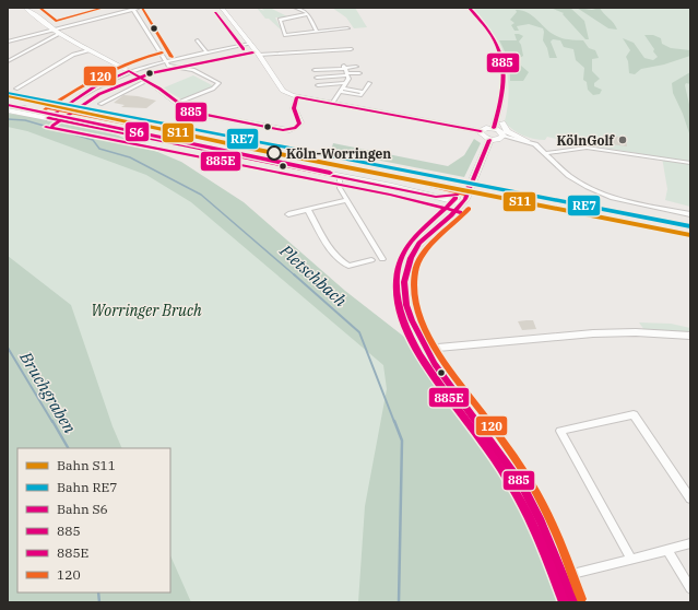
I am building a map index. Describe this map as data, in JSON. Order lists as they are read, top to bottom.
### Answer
{
  "water": ["Pletschbach", "Bruchgraben"],
  "parks": ["Worringer Bruch"],
  "places": ["KölnGolf", "Köln-Worringen"],
  "lines": [
    "transit line 885",
    "transit line 120",
    "transit line 885E",
    "rail line RE7",
    "rail line S11",
    "rail line S6"
  ],
  "legend": [
    "Bahn S11",
    "Bahn RE7",
    "Bahn S6",
    "885",
    "885E",
    "120"
  ]
}
